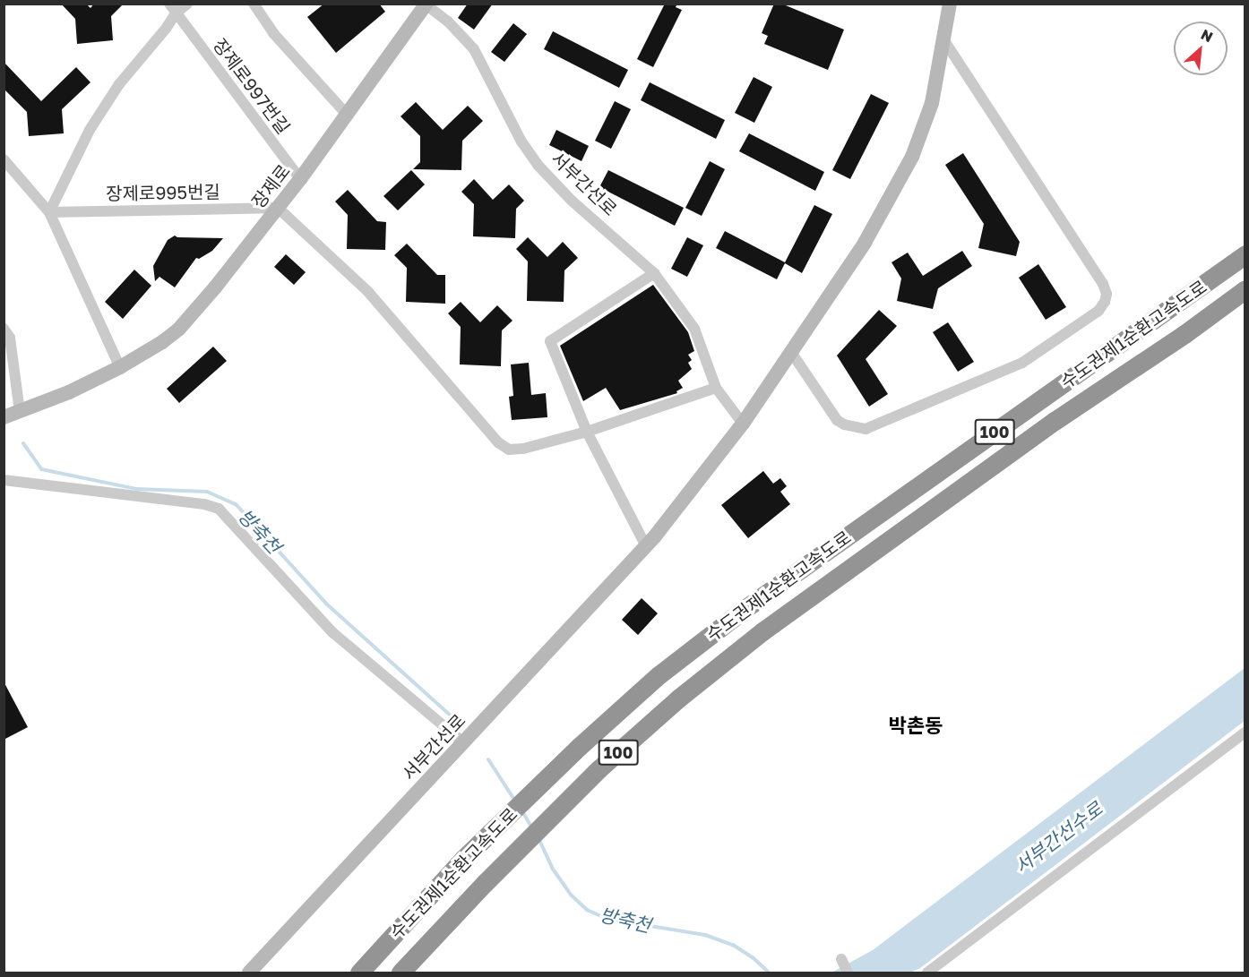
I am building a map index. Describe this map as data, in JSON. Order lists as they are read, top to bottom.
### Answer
{
  "streets": {
    "highway": ["수도권제1순환고속도로", "100"],
    "street": [
      "장제로997번길",
      "서부간선로",
      "장제로",
      "장제로995번길"
    ]
  },
  "crossings": [
    ["장제로997번길", "장제로"],
    ["서부간선로", "장제로"],
    ["장제로", "장제로995번길"]
  ],
  "districts": ["박촌동"],
  "water": ["방축천", "서부간선수로"],
  "north": "top right"
}
